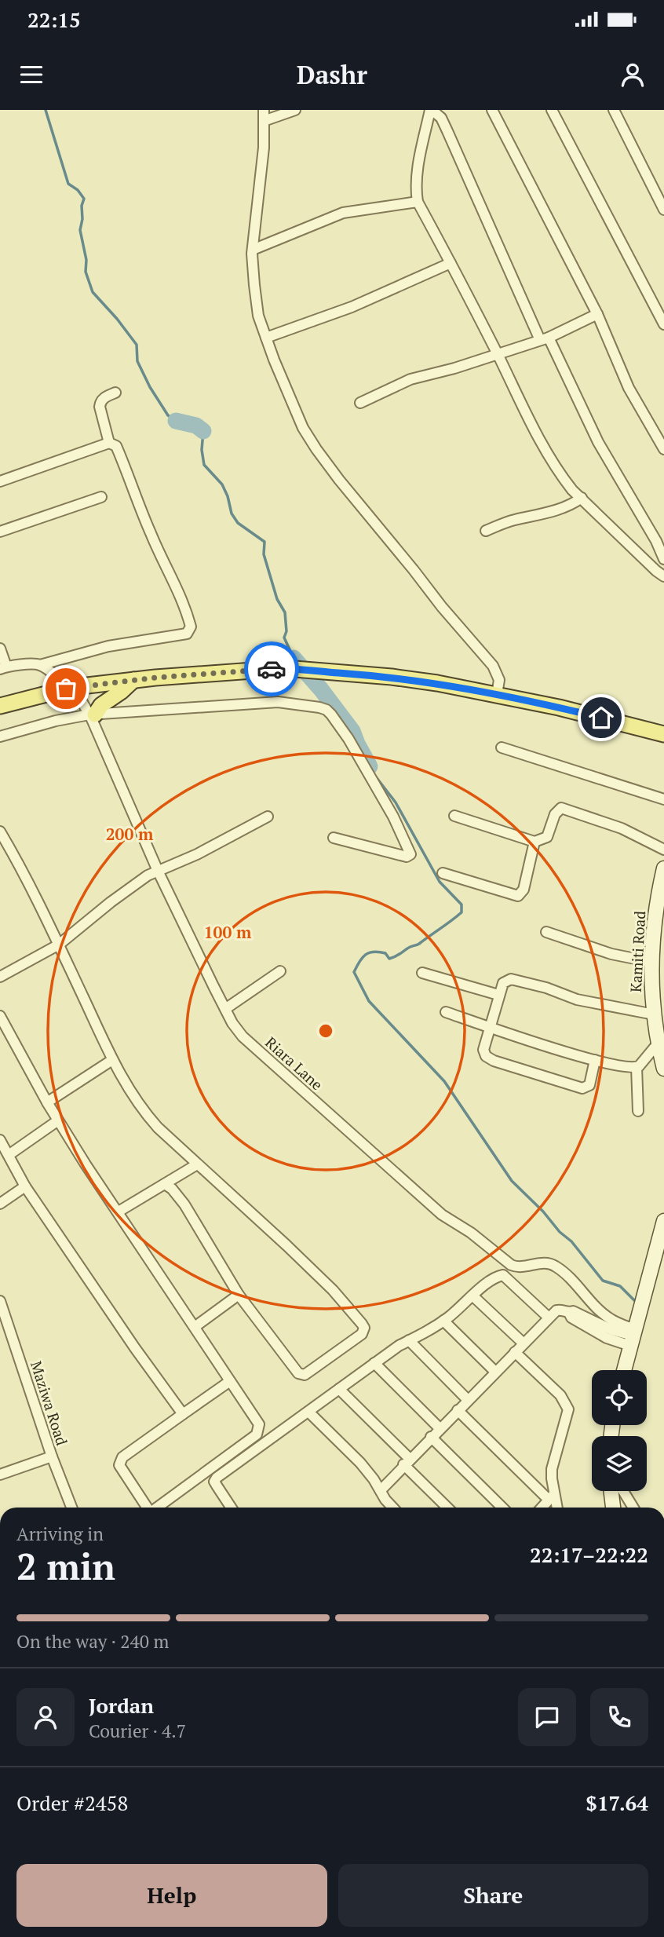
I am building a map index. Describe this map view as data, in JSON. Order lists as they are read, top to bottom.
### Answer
{
  "streets": {
    "main road": ["Kamiti Road"],
    "street": ["Riara Lane", "Maziwa Road"]
  },
  "page": {
    "status": "22:15",
    "header": "Dashr",
    "heading": ["2 min", "Arriving in", "22:17–22:22"],
    "panel": [
      "Jordan",
      "Courier · 4.7",
      "Order #2458",
      "$17.64"
    ],
    "bar": "On the way · 240 m",
    "buttons": ["Help", "Share"]
  },
  "rings": ["200 m", "100 m"]
}
